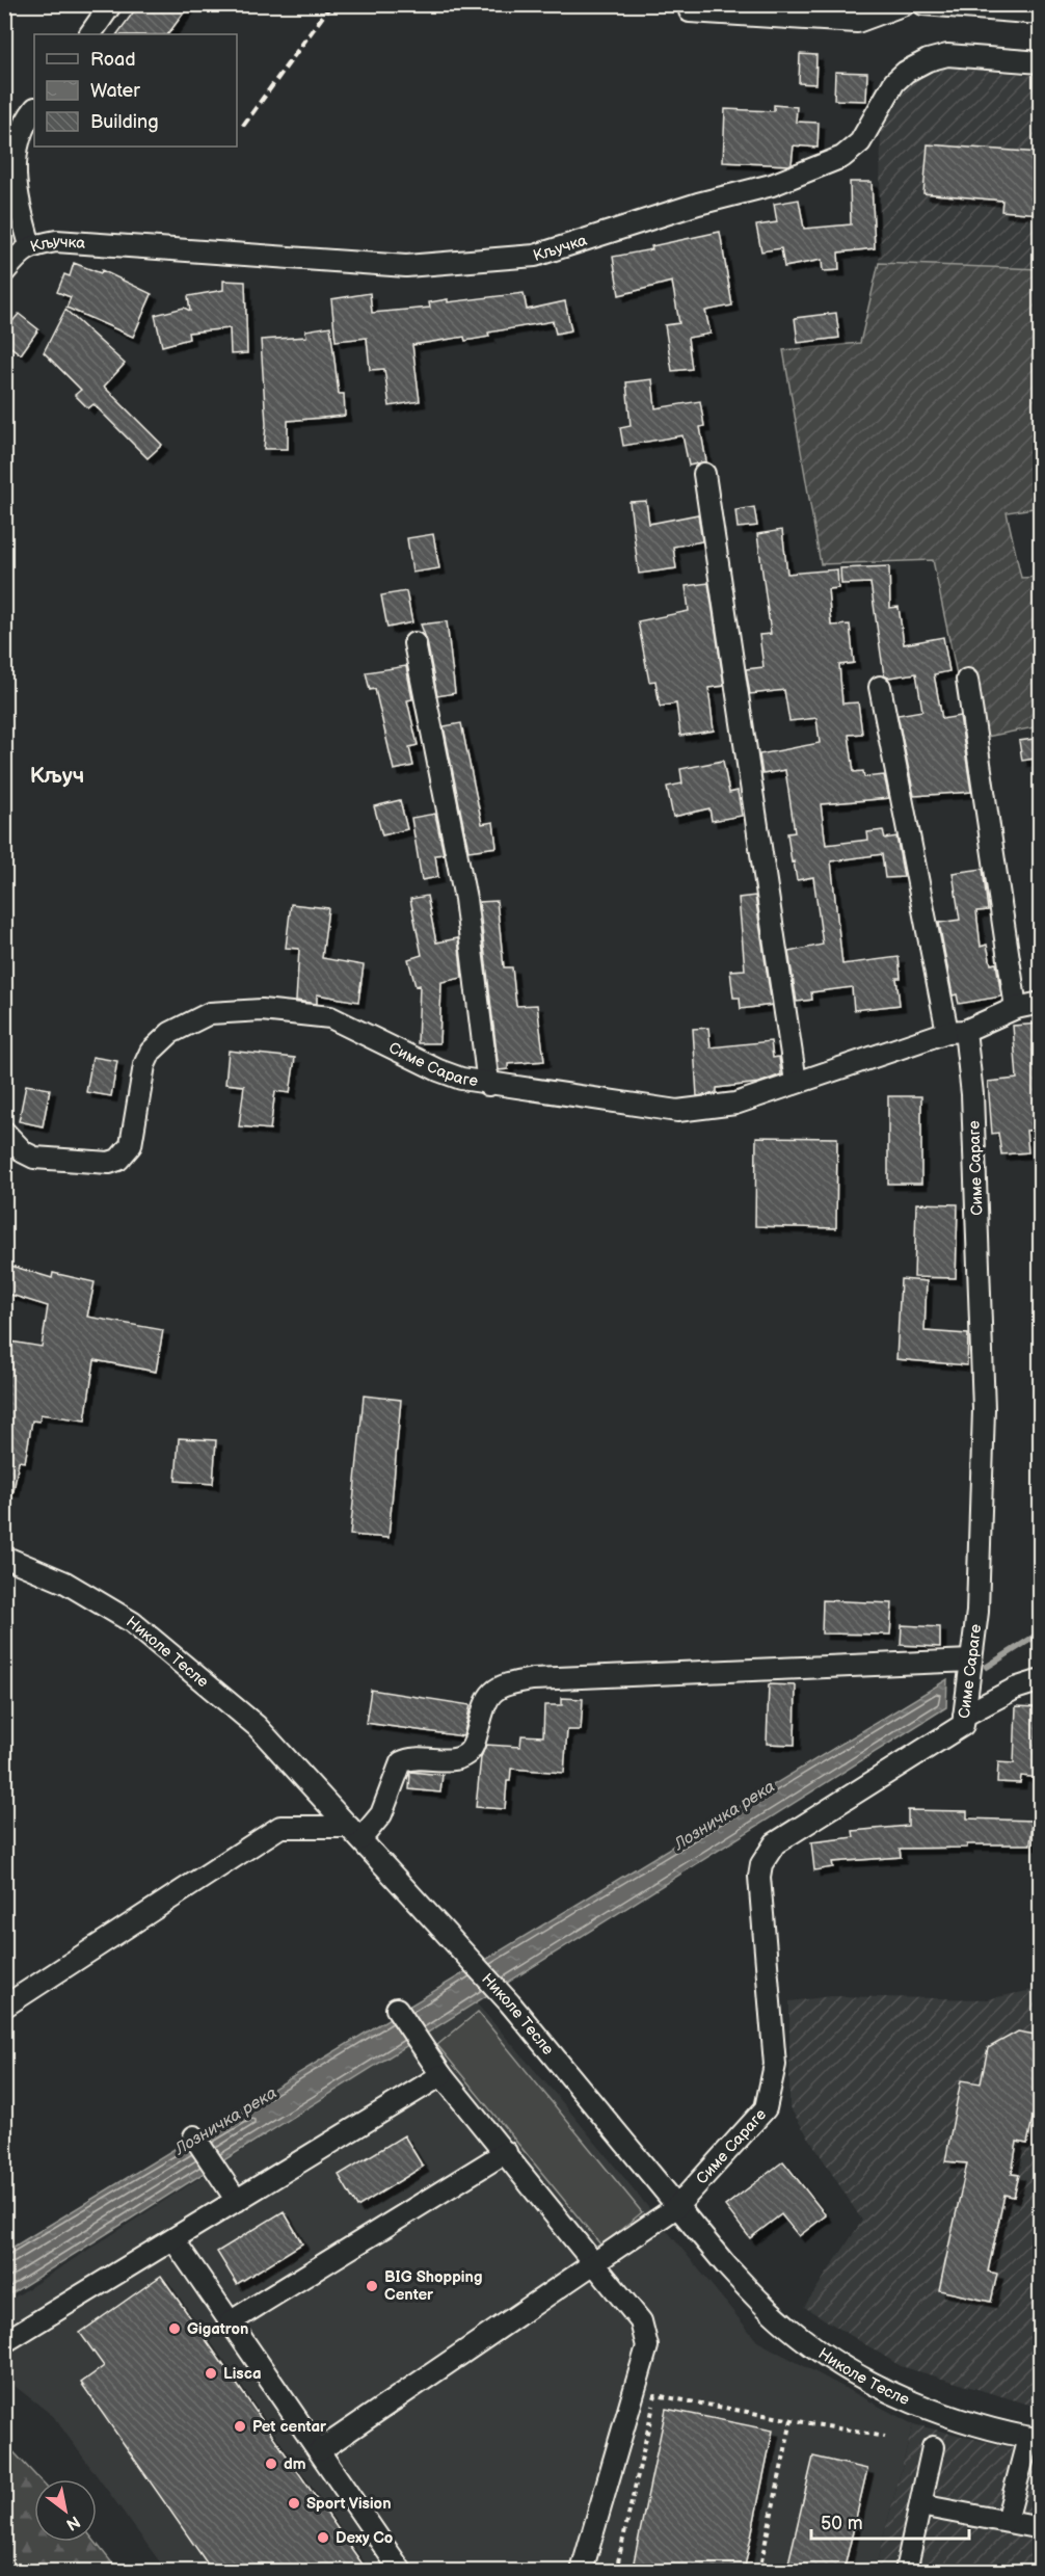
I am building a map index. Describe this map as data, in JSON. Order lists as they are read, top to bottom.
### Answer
{
  "streets": {
    "street": ["Кључка", "Симе Сараге", "Николе Тесле"]
  },
  "crossings": [
    ["Симе Сараге", "Николе Тесле"]
  ],
  "districts": ["Кључ"],
  "water": ["Лозничка река"],
  "places": [
    "BIG Shopping Center",
    "Gigatron",
    "Lisca",
    "Pet centar",
    "dm",
    "Sport Vision",
    "Dexy Co"
  ],
  "legend": ["Road", "Water", "Building"],
  "scale_bar": "50 m",
  "north": "bottom right"
}
